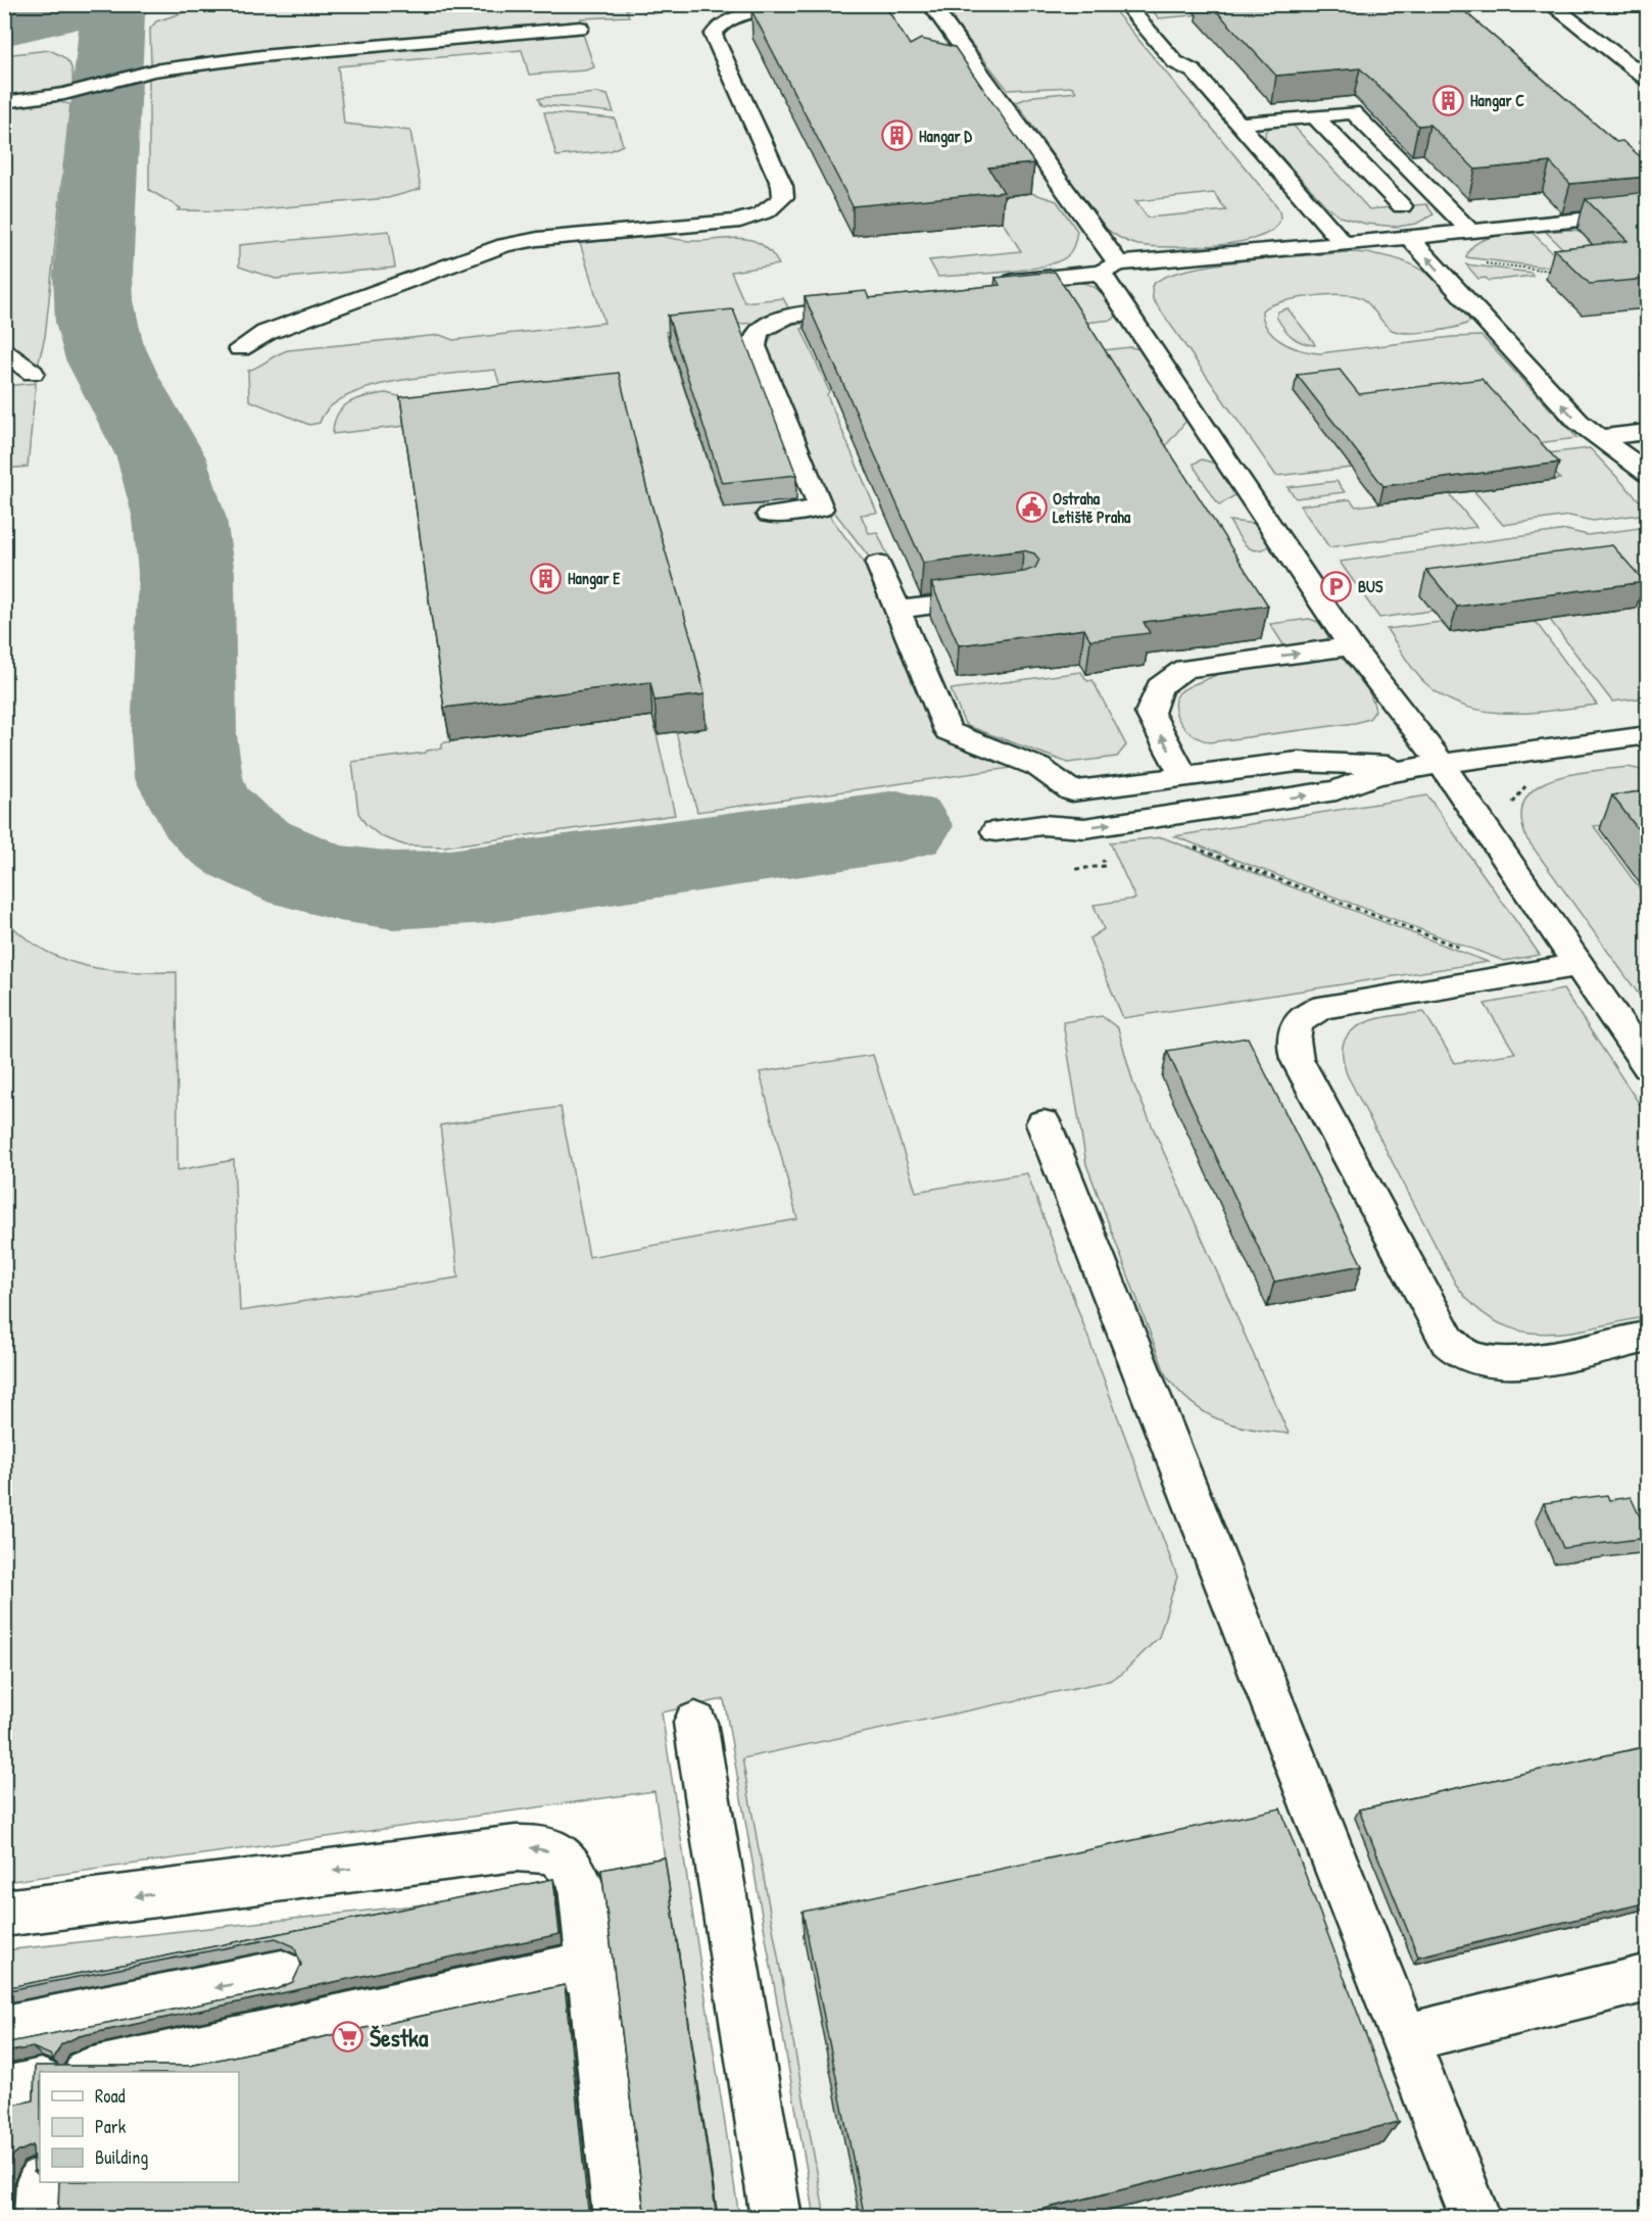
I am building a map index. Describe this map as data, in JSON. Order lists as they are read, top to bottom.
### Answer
{
  "places": {
    "building": ["Hangar C", "Hangar D", "Hangar E"],
    "public building": ["Ostraha Letiště Praha"],
    "parking": ["BUS"],
    "supermarket": ["Šestka"]
  },
  "legend": ["Road", "Park", "Building"]
}
